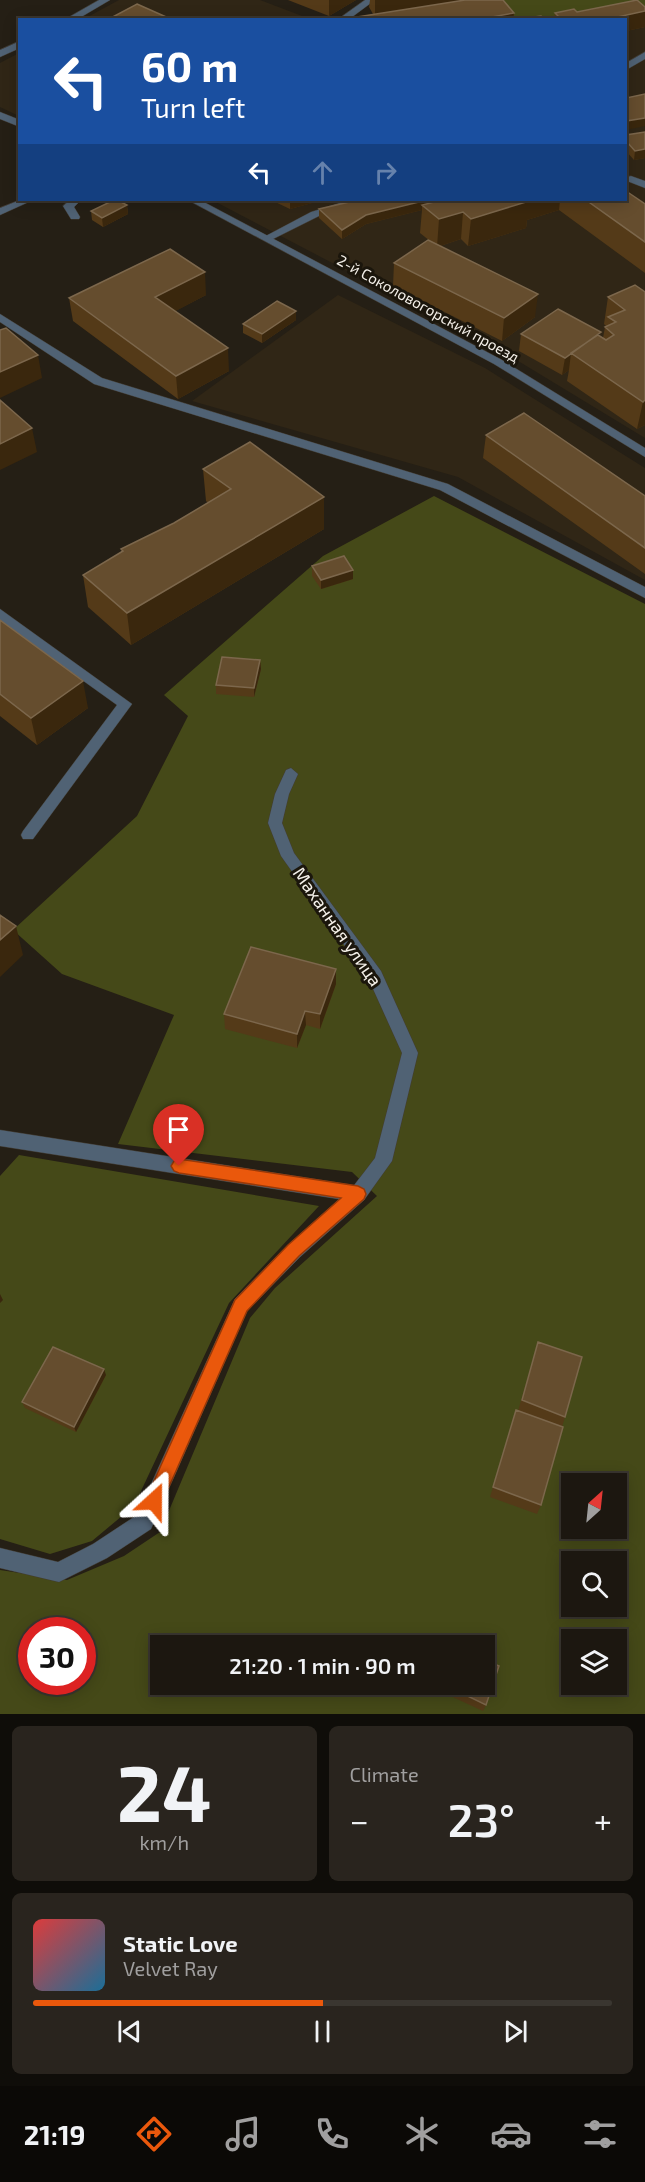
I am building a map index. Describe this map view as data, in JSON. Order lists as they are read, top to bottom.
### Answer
{
  "streets": {
    "street": ["2-й Соколовогорский проезд", "Маханная улица"]
  },
  "north": "top right",
  "page": {
    "turn": ["60 m", "Turn left"],
    "limit": "30",
    "trip": "21:20 · 1 min · 90 m",
    "tile": [
      ["24", "km/h"],
      "Climate"
    ],
    "heat": ["−", "23°", "+"],
    "song": ["Static Love", "Velvet Ray"],
    "tabs": "21:19"
  }
}
